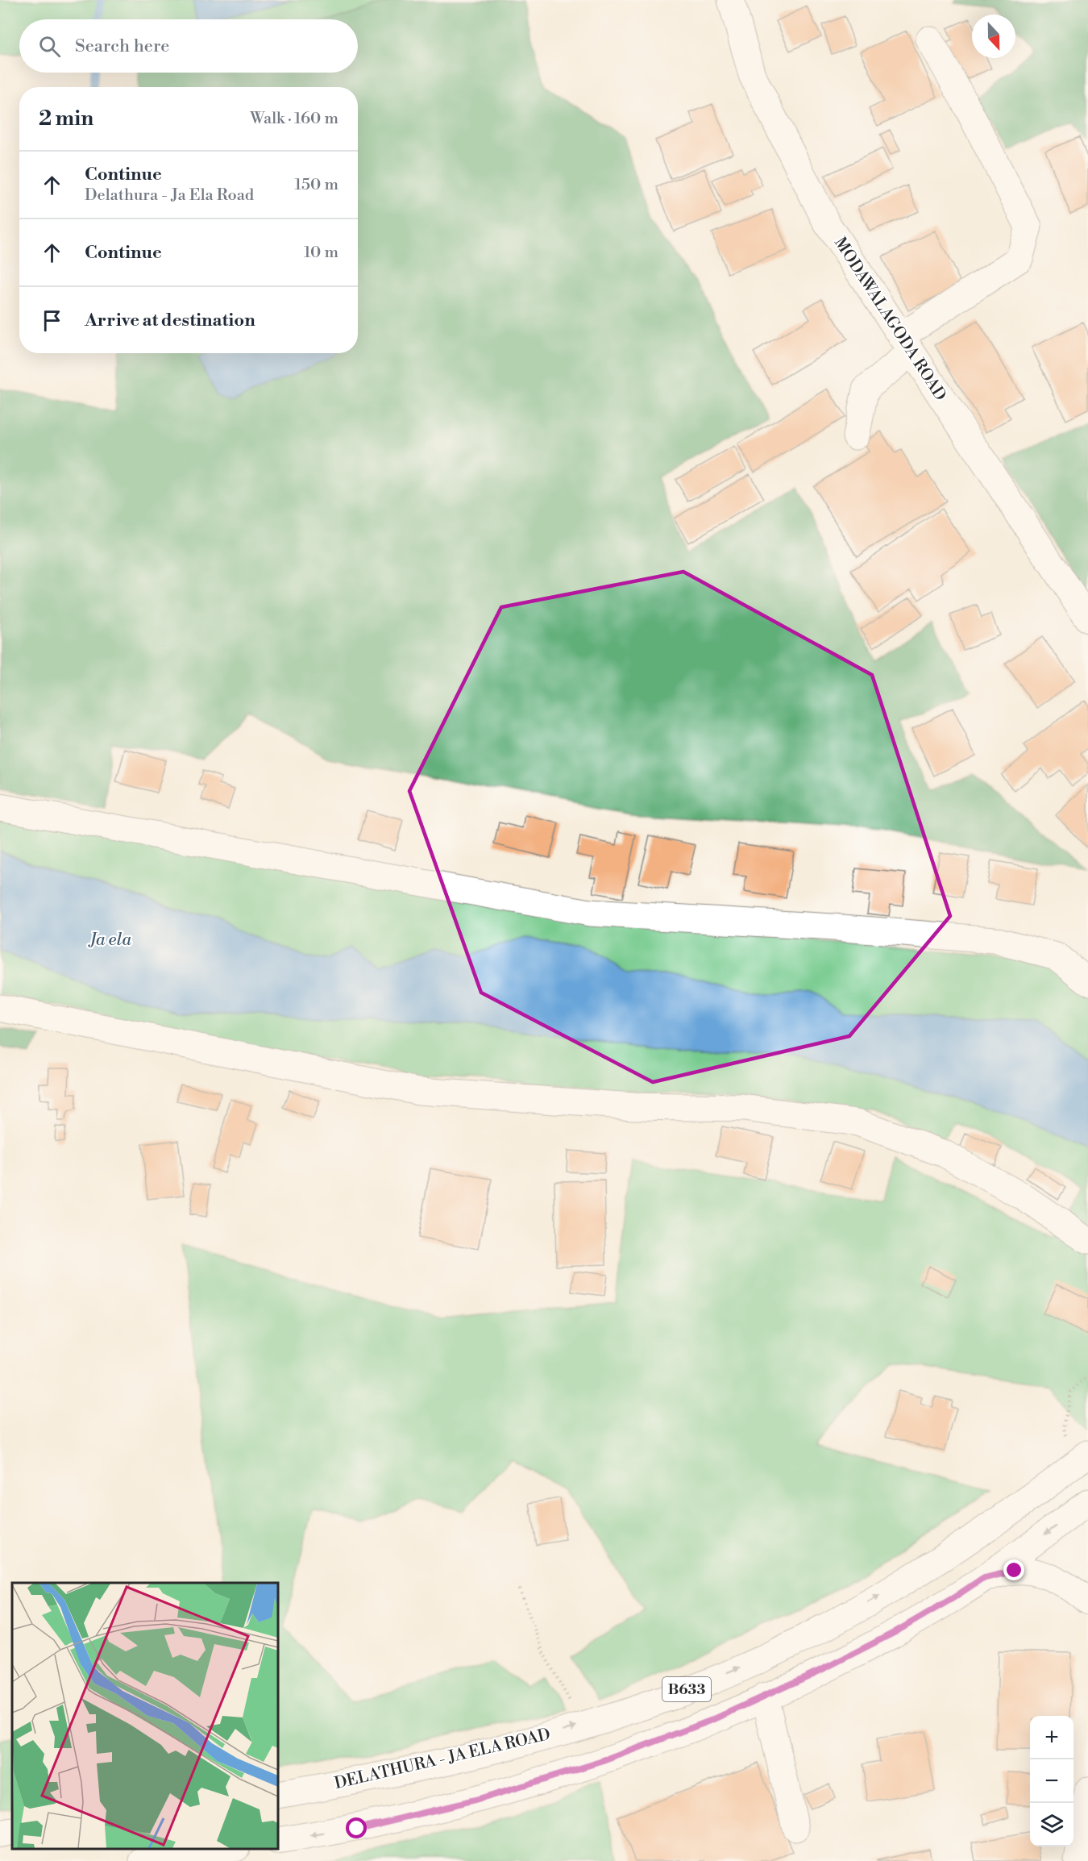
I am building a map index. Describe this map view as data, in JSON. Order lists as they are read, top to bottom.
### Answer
{
  "streets": {
    "street": ["MODAWALAGODA ROAD", "B633", "DELATHURA - JA ELA ROAD"]
  },
  "water": ["Ja ela"],
  "north": "bottom",
  "page": {
    "search": "Search here",
    "heading": ["2 min", "Walk · 160 m"],
    "list": [
      ["Continue", "Delathura - Ja Ela Road", "150 m"],
      ["Continue", "10 m"],
      "Arrive at destination"
    ],
    "map_buttons": ["+", "−"]
  }
}
